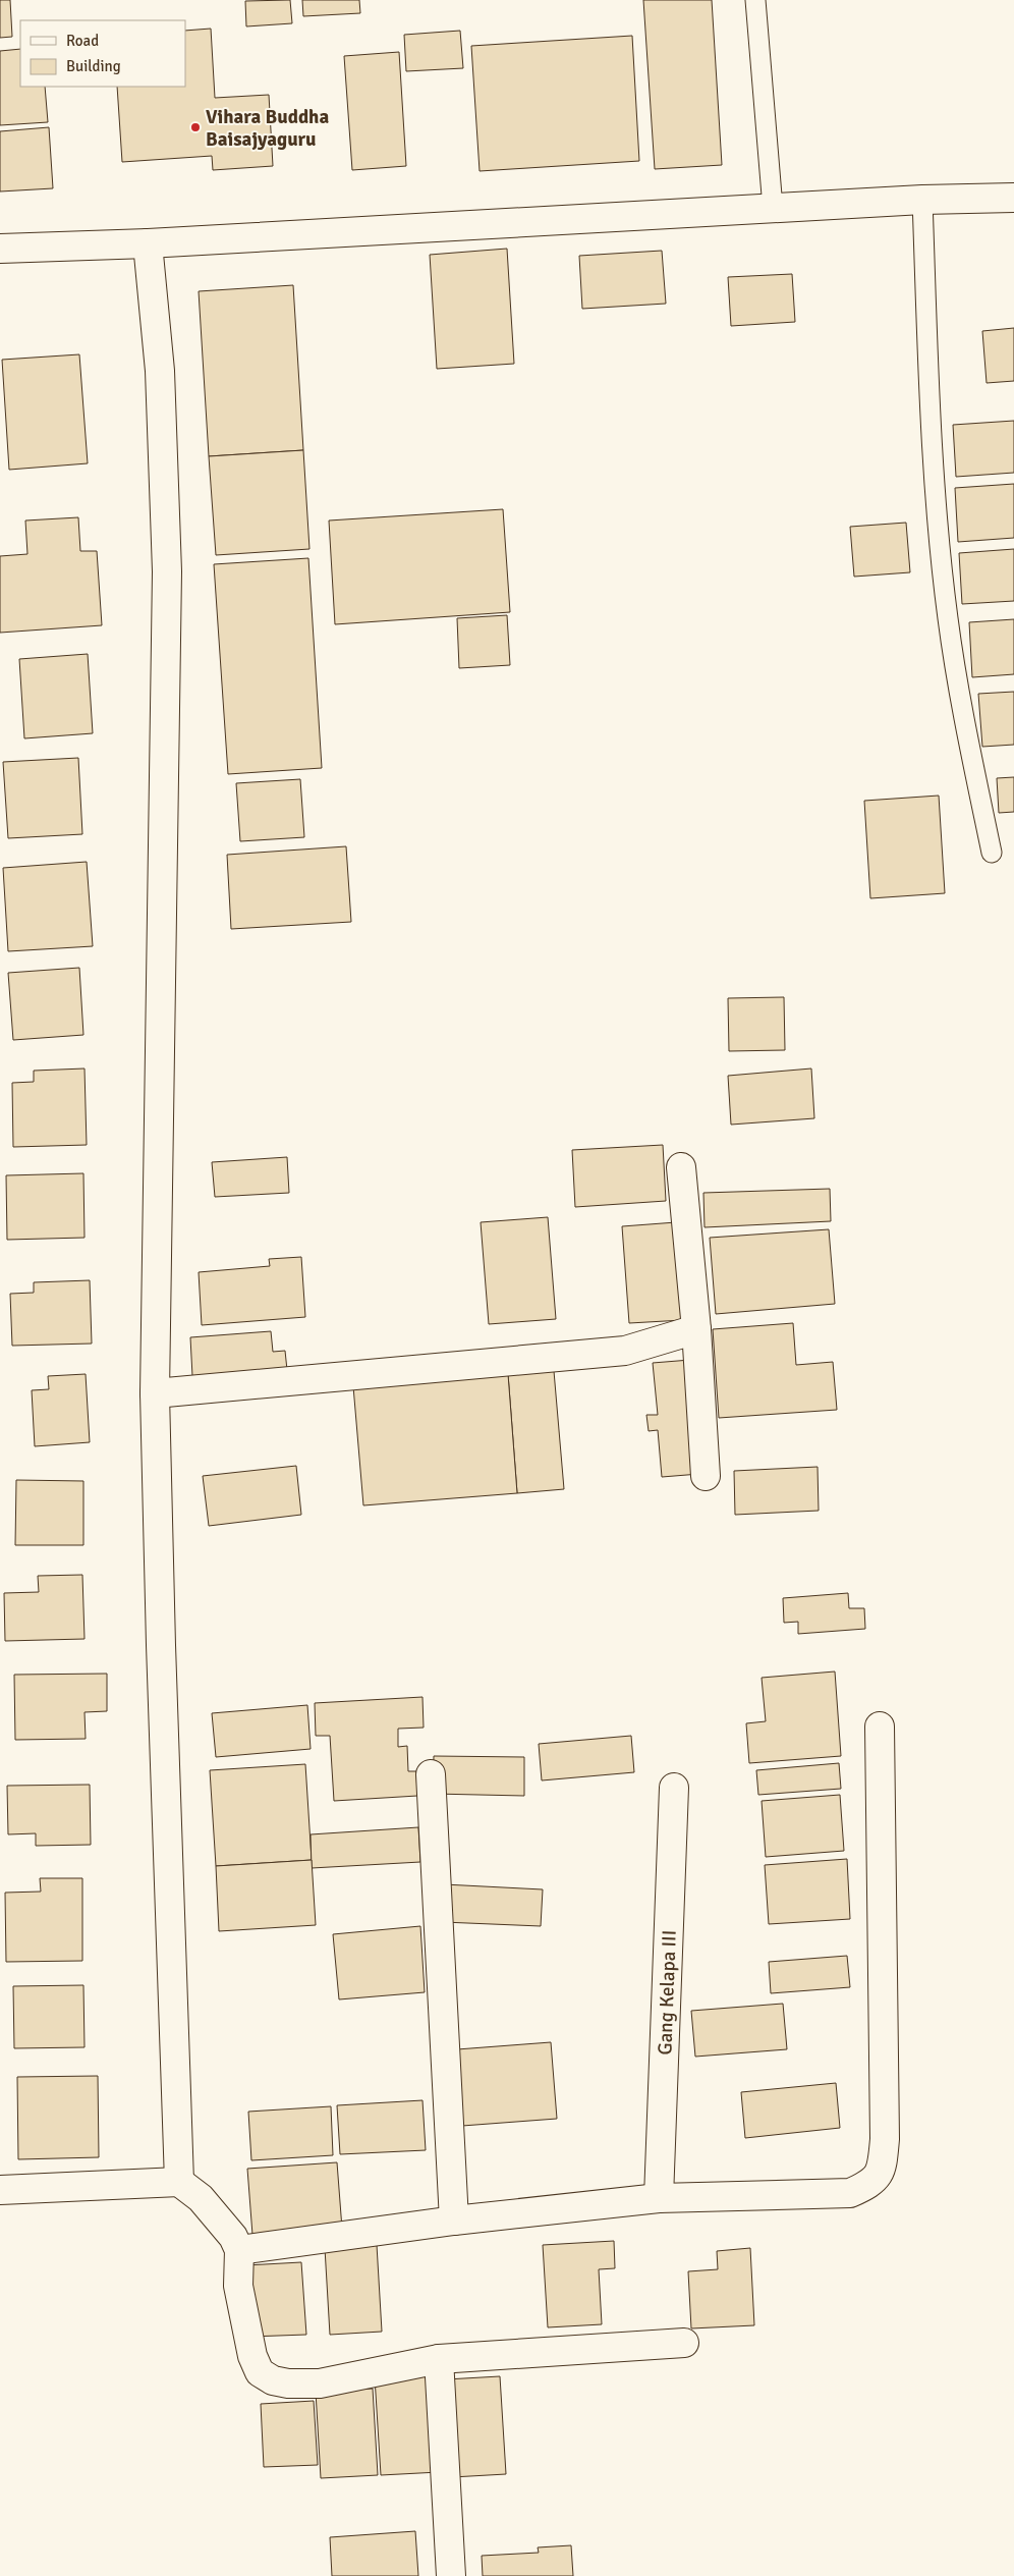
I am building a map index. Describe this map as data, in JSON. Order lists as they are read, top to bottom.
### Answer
{
  "streets": {
    "street": ["Gang Kelapa III"]
  },
  "places": ["Vihara Buddha Baisajyaguru"],
  "legend": ["Road", "Building"]
}
